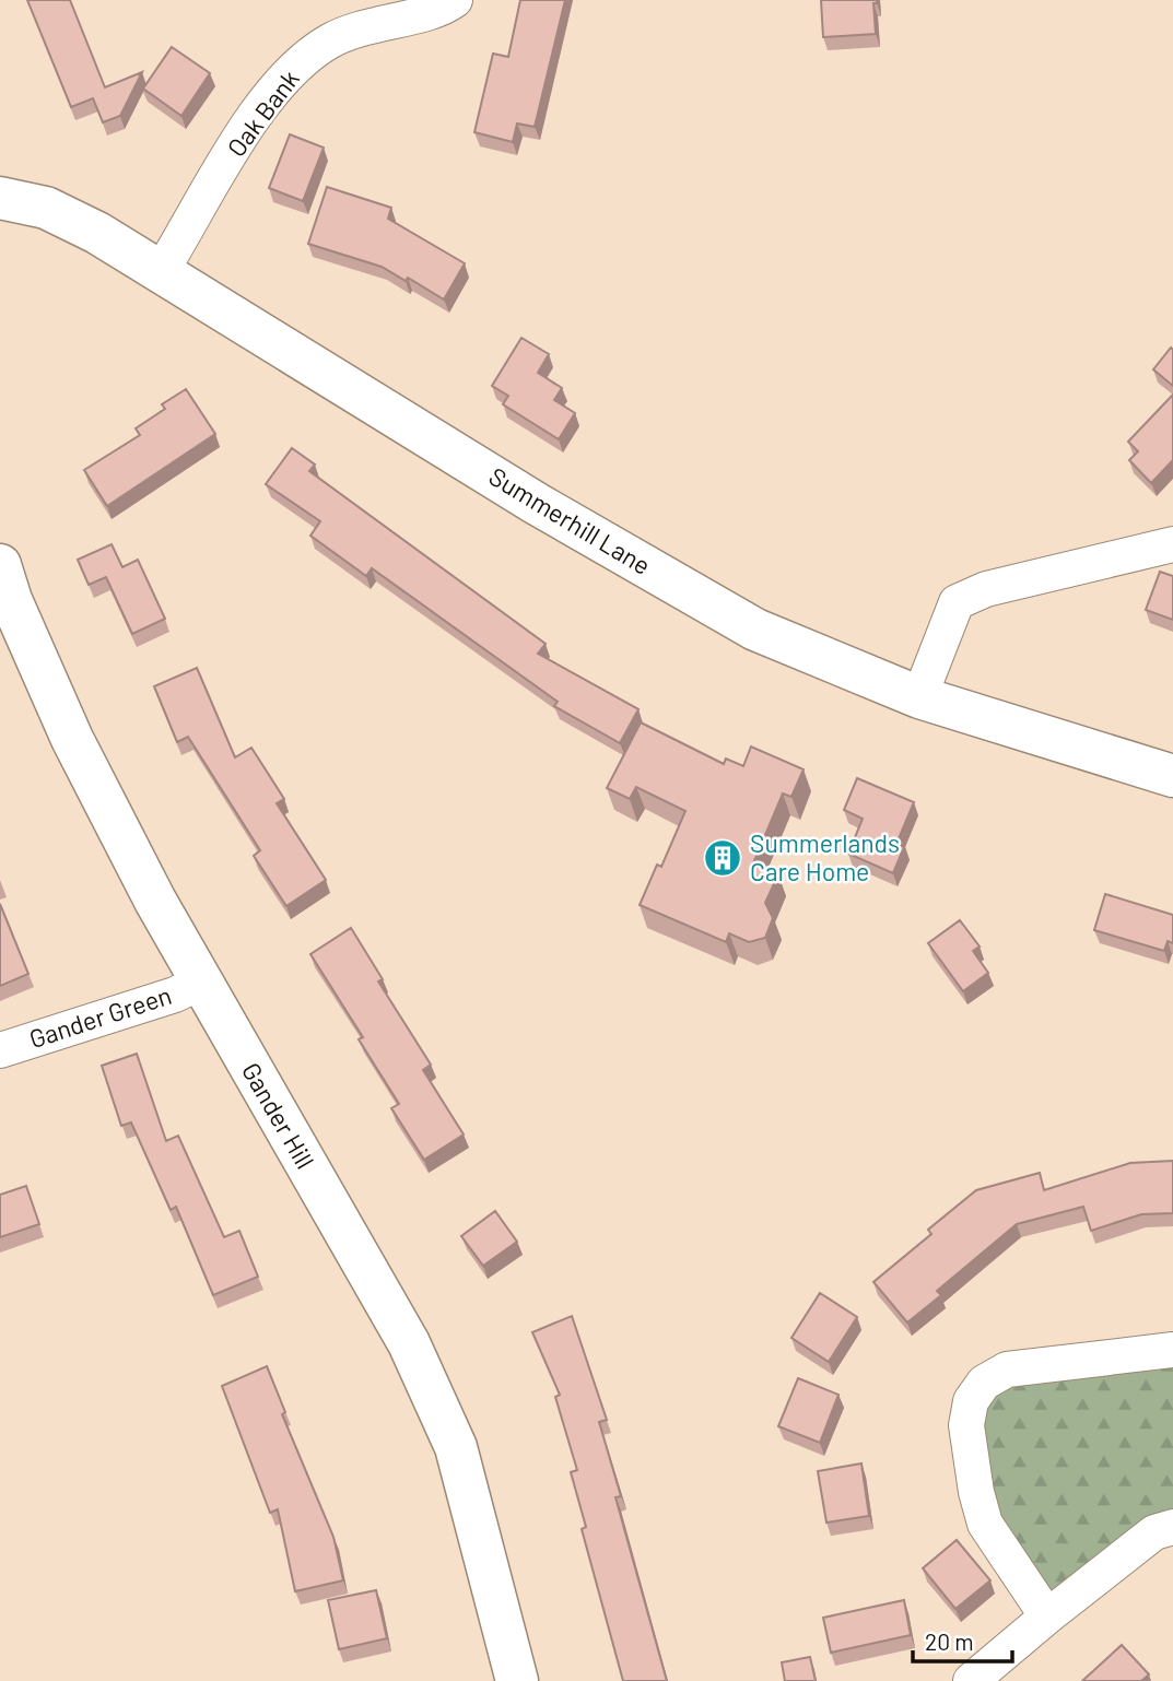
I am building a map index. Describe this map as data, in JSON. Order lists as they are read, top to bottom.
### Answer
{
  "streets": {
    "street": [
      "Oak Bank",
      "Summerhill Lane",
      "Gander Green",
      "Gander Hill"
    ]
  },
  "crossings": [
    ["Oak Bank", "Summerhill Lane"],
    ["Gander Green", "Gander Hill"]
  ],
  "places": {
    "building": ["Summerlands Care Home"]
  },
  "scale_bar": "20 m"
}
